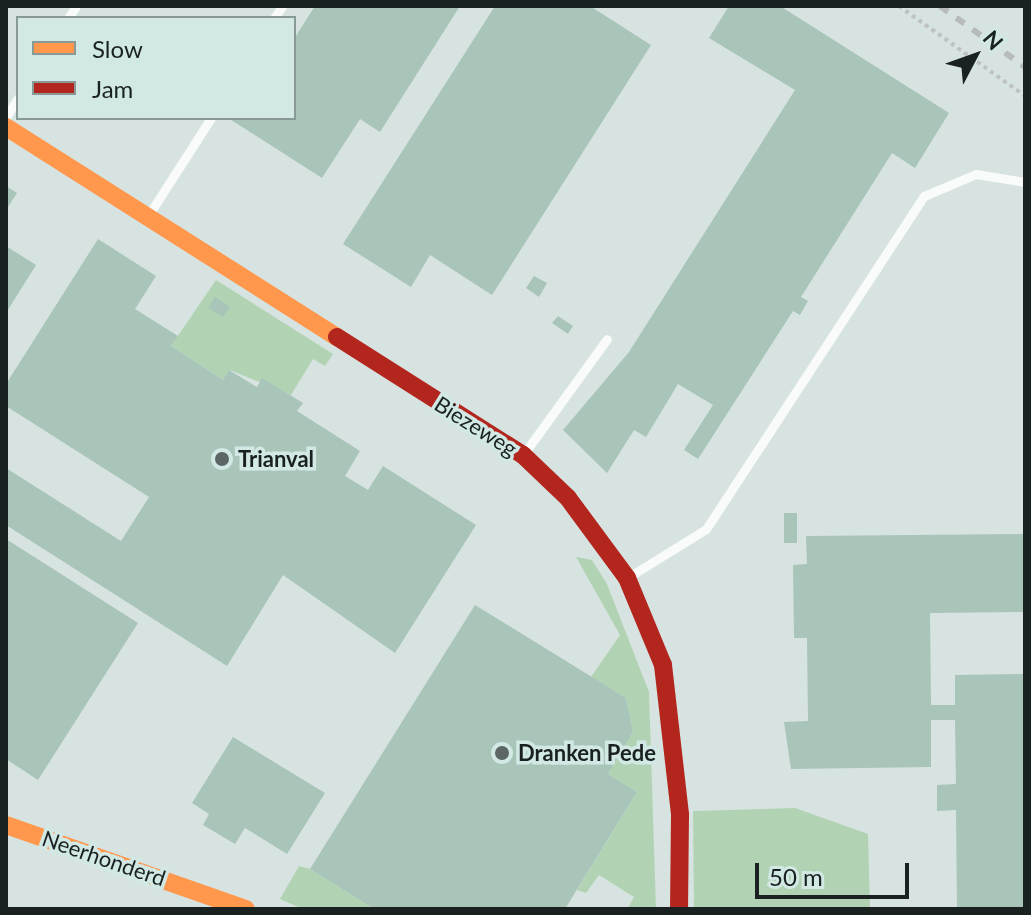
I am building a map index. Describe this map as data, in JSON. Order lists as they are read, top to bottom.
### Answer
{
  "streets": {
    "street": ["Biezeweg", "Neerhonderd"]
  },
  "places": ["Trianval", "Dranken Pede"],
  "legend": ["Slow", "Jam"],
  "scale_bar": "50 m",
  "north": "top right"
}
